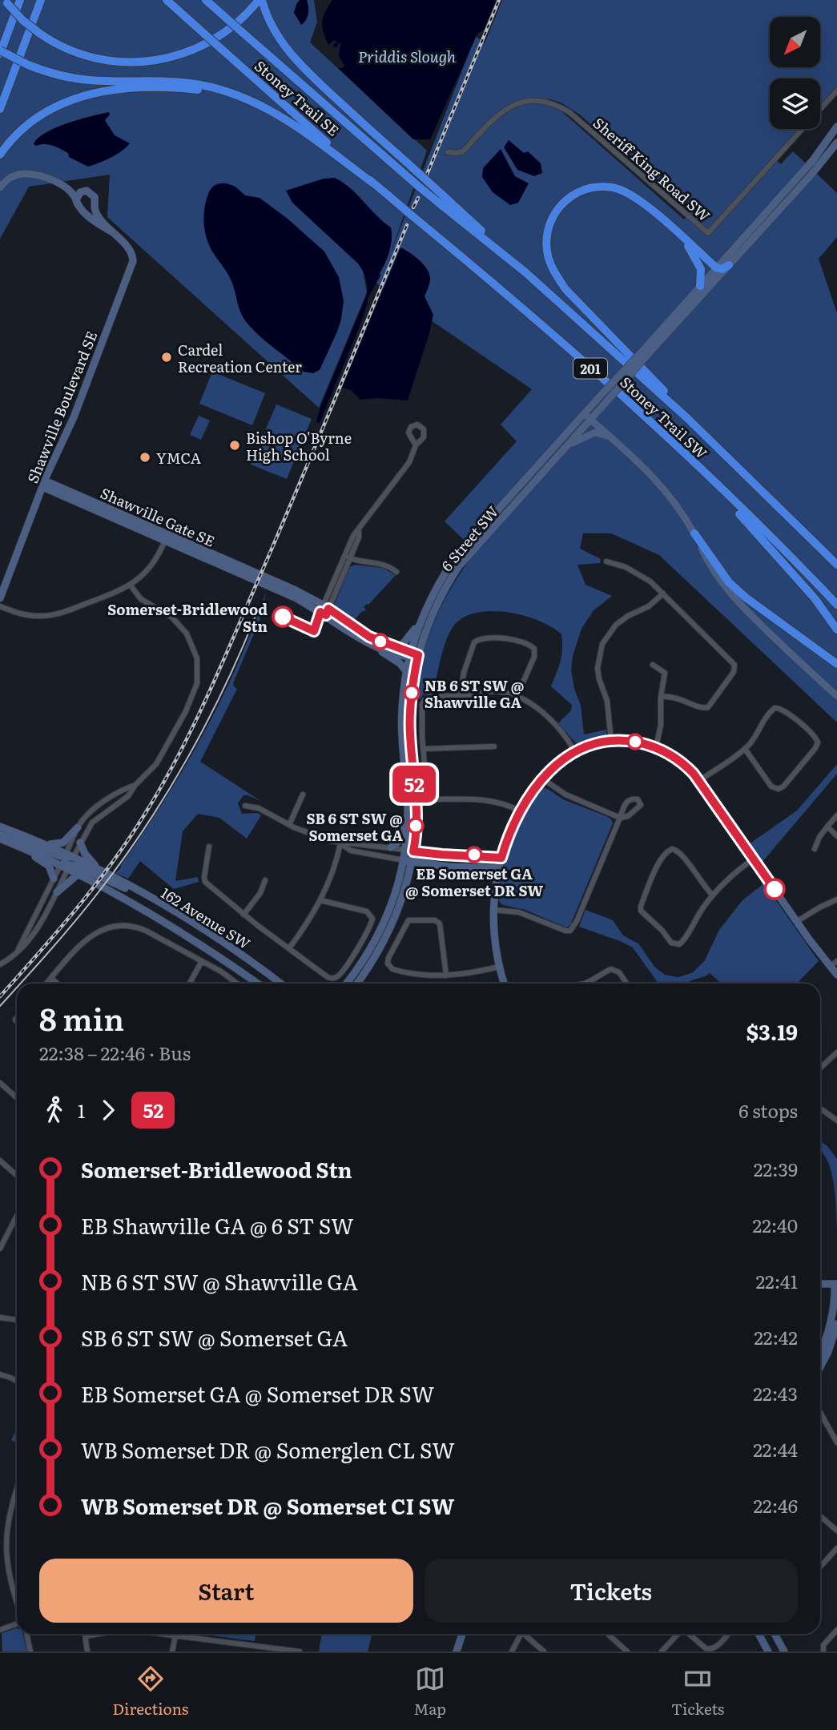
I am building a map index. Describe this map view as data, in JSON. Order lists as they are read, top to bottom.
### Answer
{
  "streets": {
    "highway": ["Stoney Trail SE", "201", "Stoney Trail SW"],
    "main road": [
      "Shawville Boulevard SE",
      "Shawville Gate SE",
      "6 Street SW",
      "162 Avenue SW"
    ],
    "street": ["Sheriff King Road SW"]
  },
  "crossings": [
    ["Stoney Trail SE", "Stoney Trail SW"],
    ["Shawville Boulevard SE", "Shawville Gate SE"]
  ],
  "water": ["Priddis Slough"],
  "places": [
    "Cardel Recreation Center",
    "Bishop O'Byrne High School",
    "YMCA",
    "Somerset-Bridlewood Stn",
    "NB 6 ST SW @ Shawville GA",
    "SB 6 ST SW @ Somerset GA",
    "EB Somerset GA @ Somerset DR SW"
  ],
  "lines": ["bus line 52"],
  "north": "bottom left",
  "page": {
    "on_map": "52",
    "heading": ["8 min", "22:38 – 22:46 · Bus", "$3.19"],
    "legs": ["1", "52", "6 stops"],
    "list": [
      {
        "name": "Somerset-Bridlewood Stn",
        "value": "22:39"
      },
      {
        "name": "EB Shawville GA @ 6 ST SW",
        "value": "22:40"
      },
      {
        "name": "NB 6 ST SW @ Shawville GA",
        "value": "22:41"
      },
      {
        "name": "SB 6 ST SW @ Somerset GA",
        "value": "22:42"
      },
      {
        "name": "EB Somerset GA @ Somerset DR SW",
        "value": "22:43"
      },
      {
        "name": "WB Somerset DR @ Somerglen CL SW",
        "value": "22:44"
      },
      {
        "name": "WB Somerset DR @ Somerset CI SW",
        "value": "22:46"
      }
    ],
    "buttons": ["Start", "Tickets"],
    "tabs": ["Directions", "Map", "Tickets"]
  }
}
